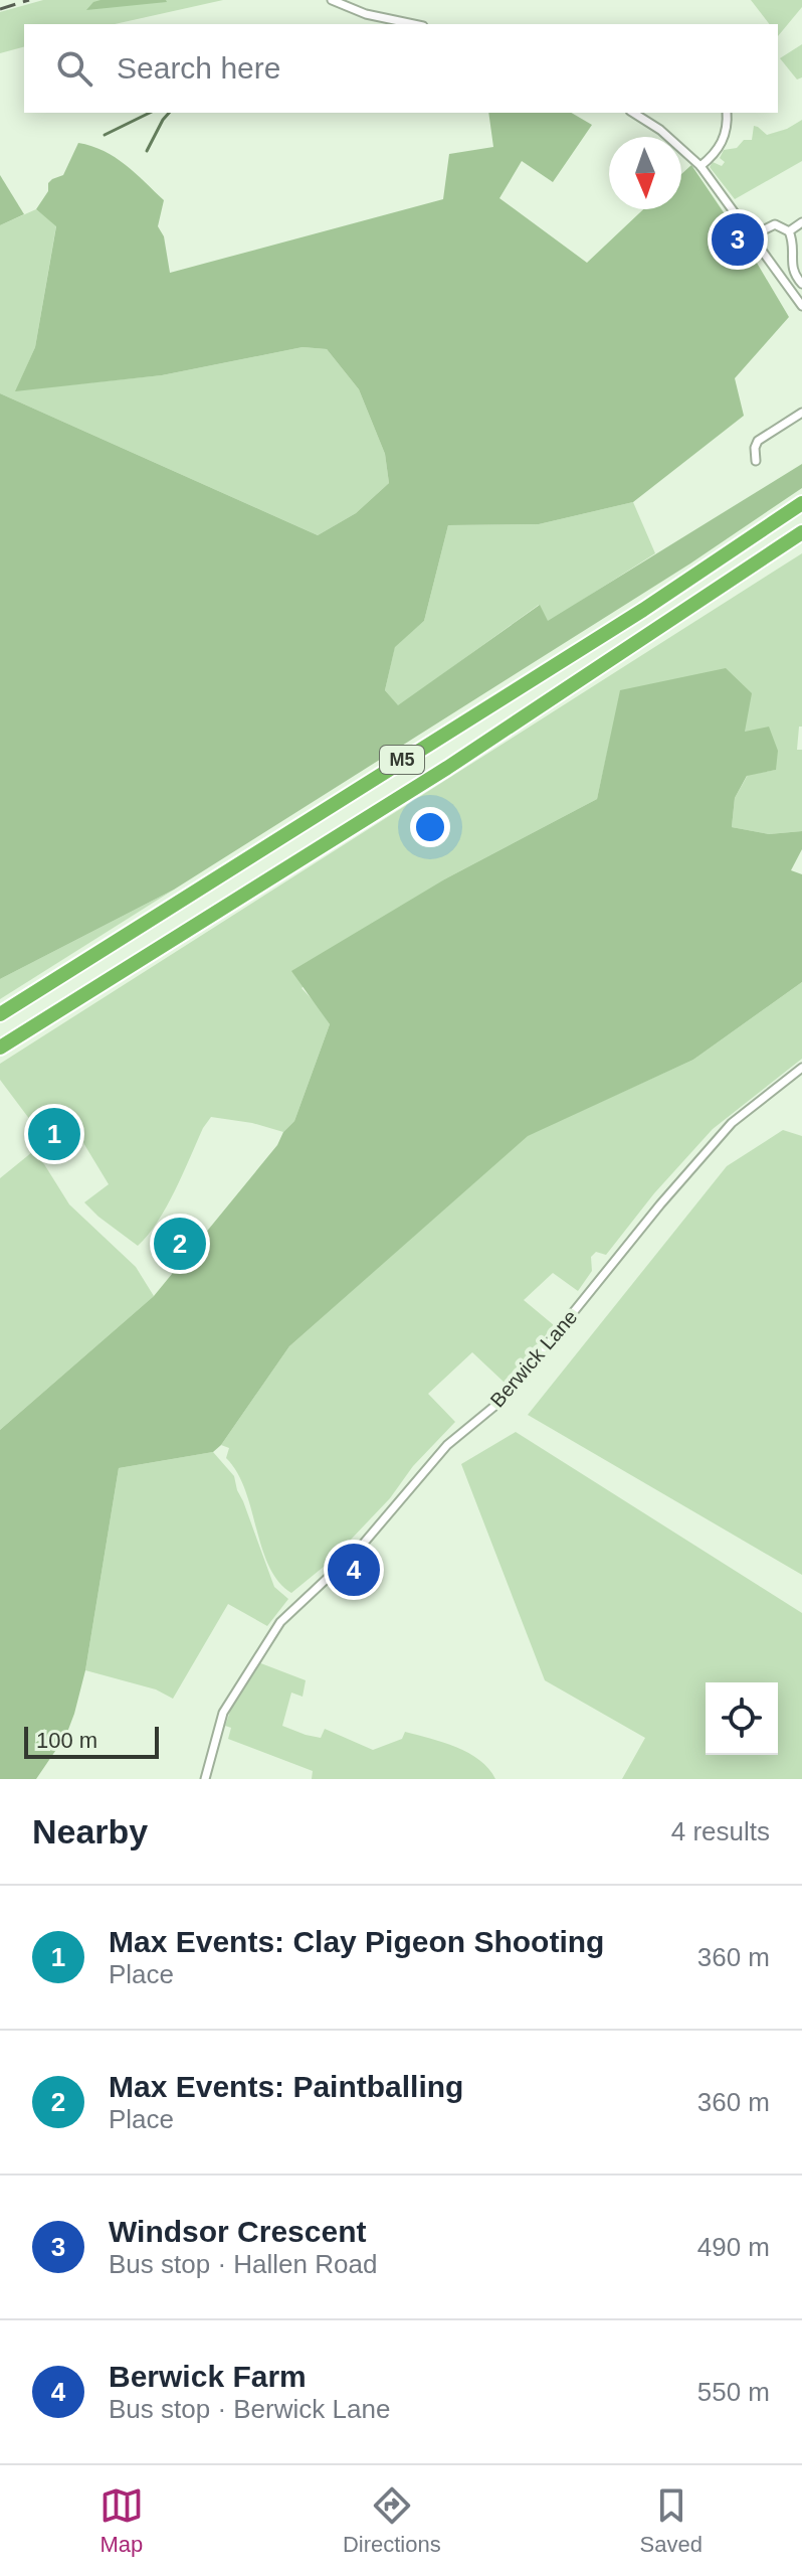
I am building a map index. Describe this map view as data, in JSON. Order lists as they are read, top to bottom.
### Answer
{
  "streets": {
    "highway": ["M5"],
    "street": ["Berwick Lane"]
  },
  "scale_bar": "100 m",
  "north": "bottom",
  "page": {
    "search": "Search here",
    "pins": [
      "3",
      "1",
      "2",
      "4"
    ],
    "scale": "100 m",
    "heading": ["Nearby", "4 results"],
    "list": [
      {
        "mark": "1",
        "name": "Max Events: Clay Pigeon Shooting",
        "note": "Place",
        "value": "360 m"
      },
      {
        "mark": "2",
        "name": "Max Events: Paintballing",
        "note": "Place",
        "value": "360 m"
      },
      {
        "mark": "3",
        "name": "Windsor Crescent",
        "note": "Bus stop · Hallen Road",
        "value": "490 m"
      },
      {
        "mark": "4",
        "name": "Berwick Farm",
        "note": "Bus stop · Berwick Lane",
        "value": "550 m"
      }
    ],
    "nav": ["Map", "Directions", "Saved"]
  }
}
